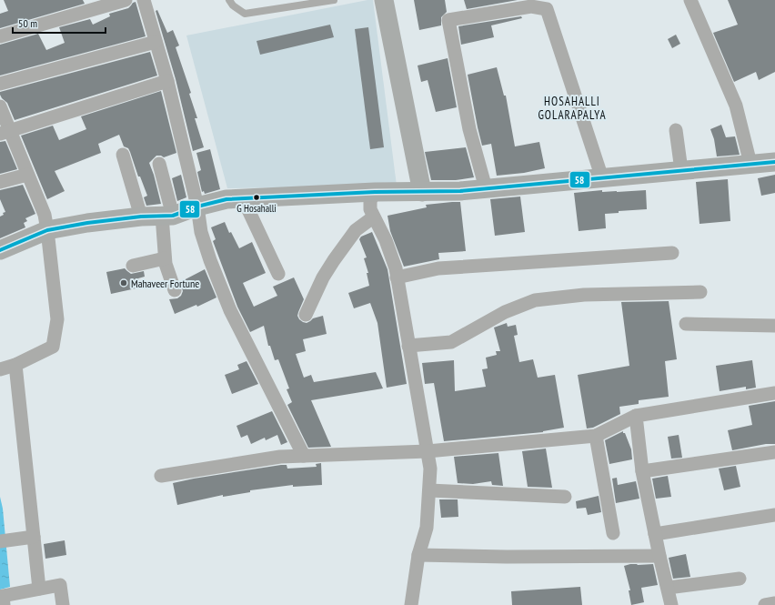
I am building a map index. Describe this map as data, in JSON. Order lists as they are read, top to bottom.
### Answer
{
  "districts": ["HOSAHALLI GOLARAPALYA"],
  "places": ["G Hosahalli", "Mahaveer Fortune"],
  "lines": ["transit line 58"],
  "scale_bar": "50 m"
}
